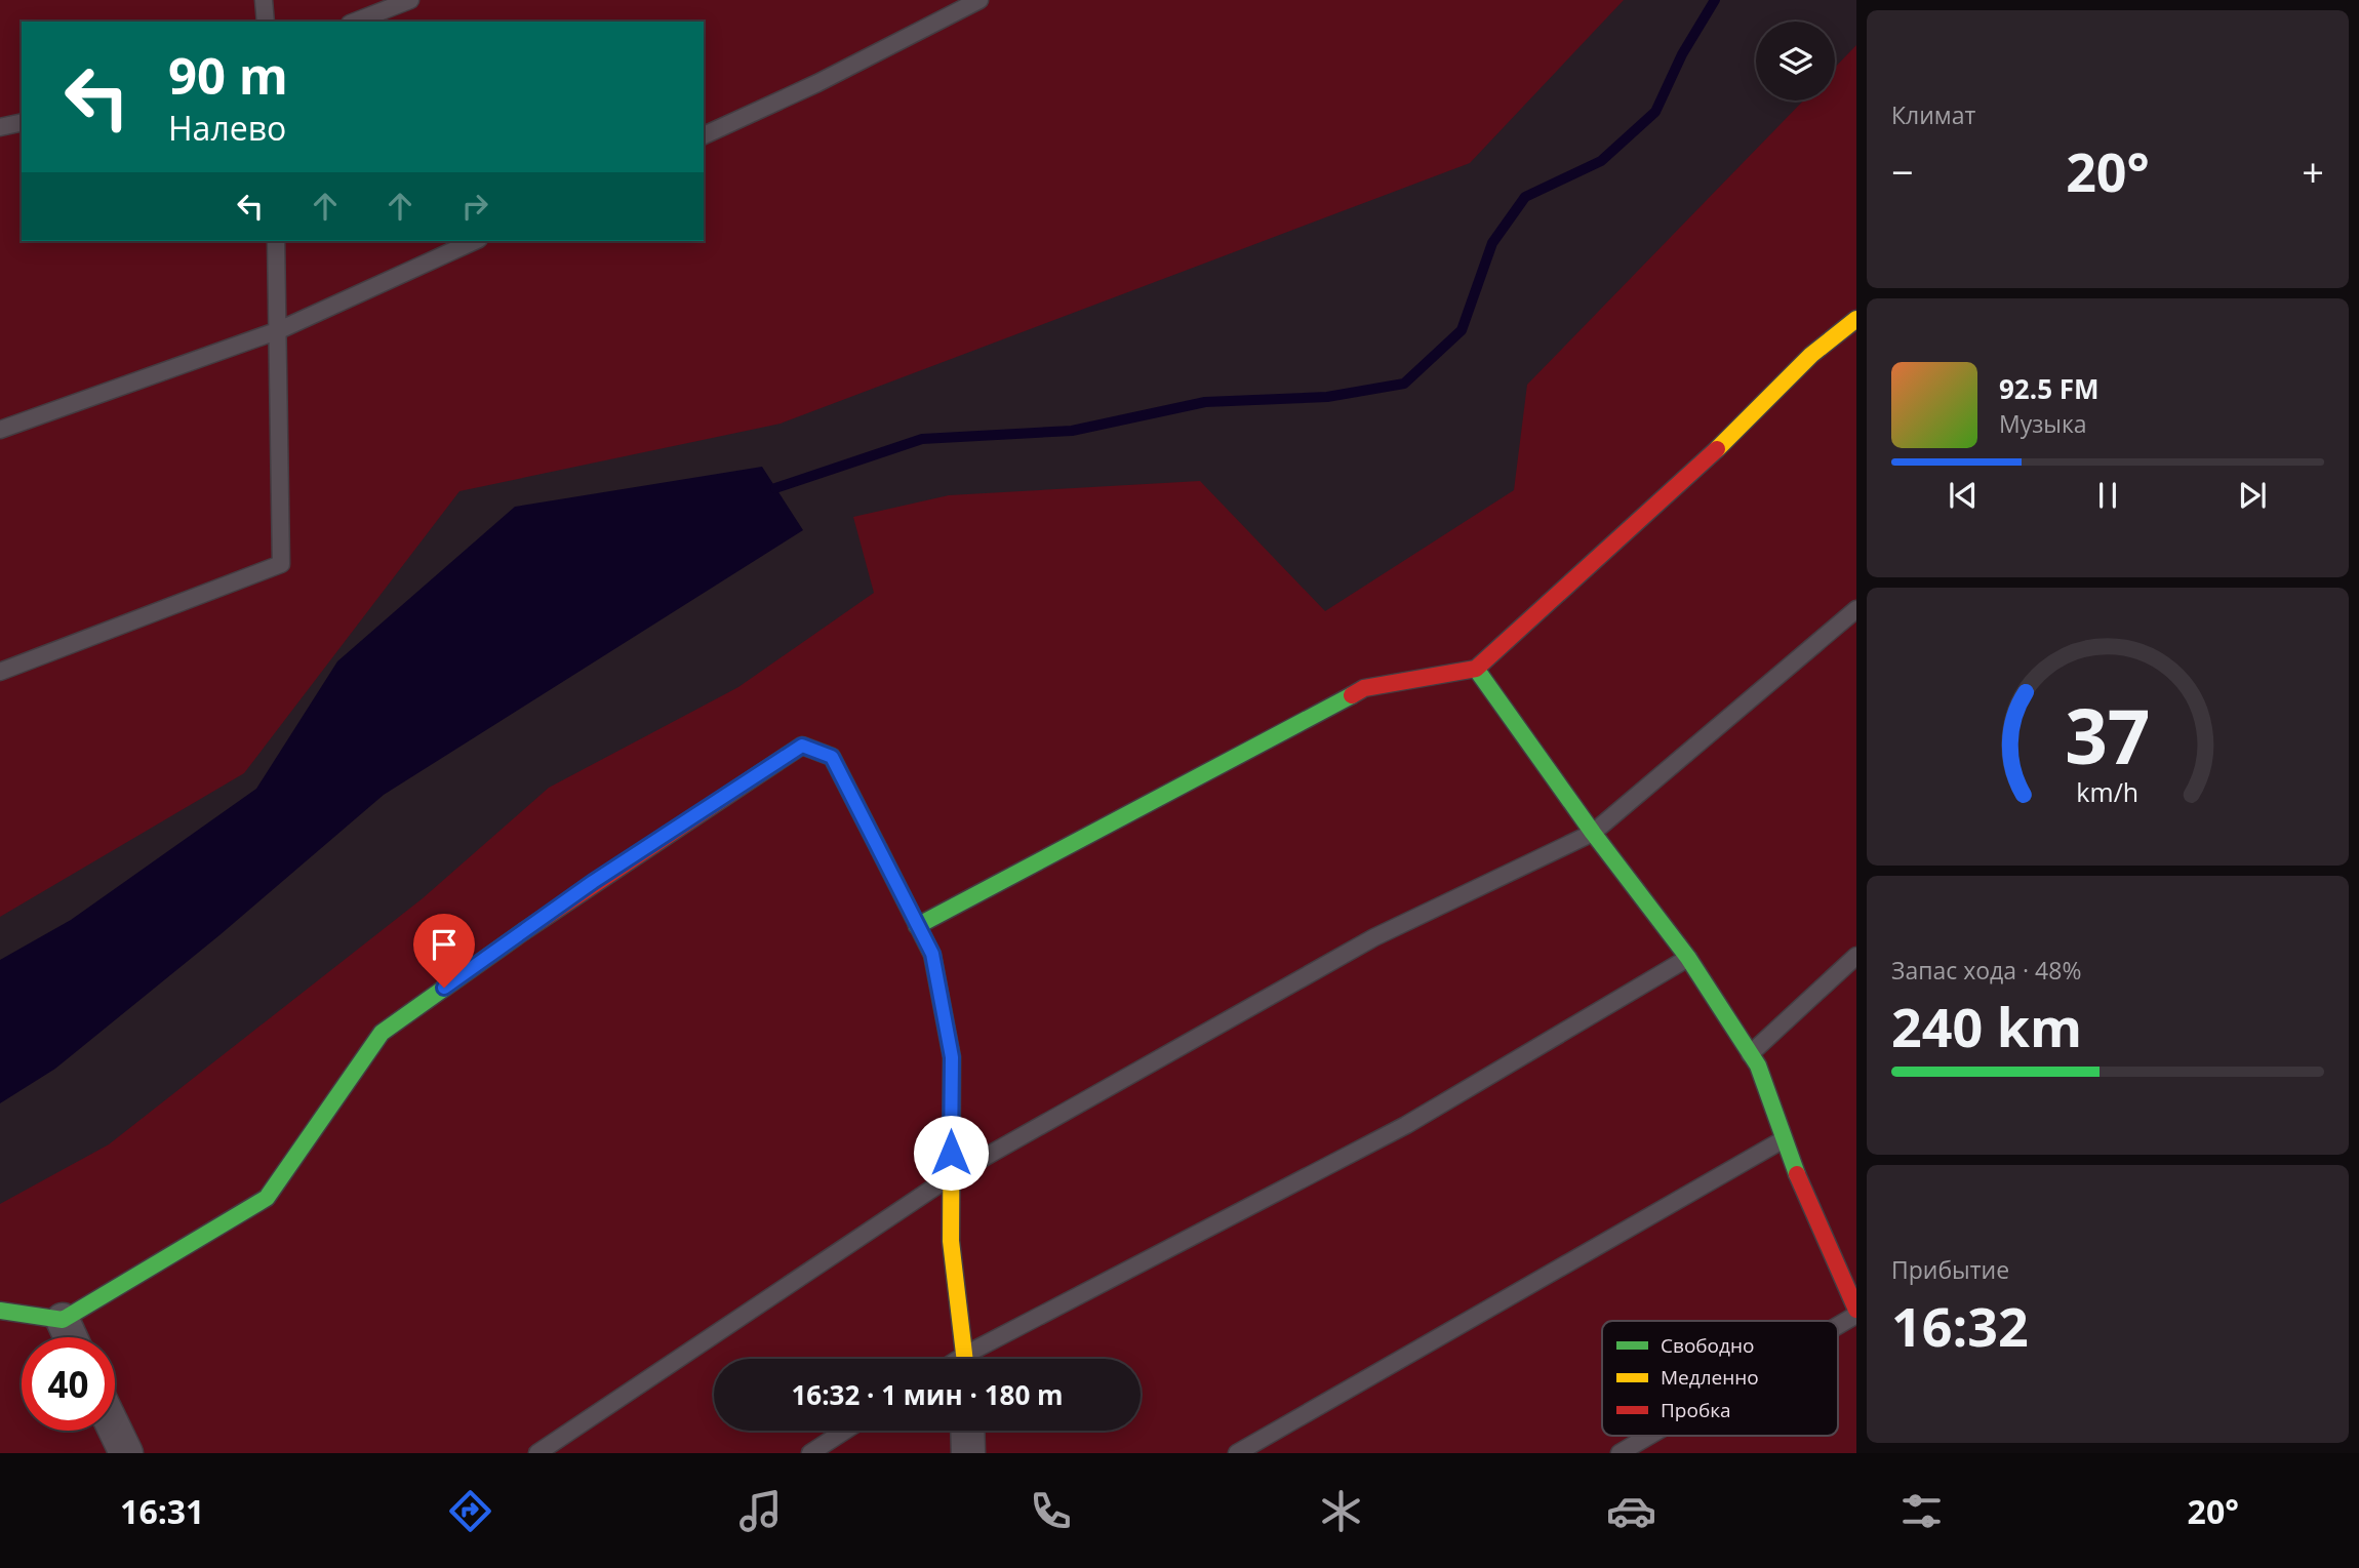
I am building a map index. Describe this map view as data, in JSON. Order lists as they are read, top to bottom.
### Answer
{
  "legend": ["Свободно", "Медленно", "Пробка"],
  "page": {
    "tile": [
      "Климат",
      ["Запас хода · 48%", "240 km"],
      ["Прибытие", "16:32"]
    ],
    "turn": ["90 m", "Налево"],
    "heat": ["−", "20°", "+"],
    "song": ["92.5 FM", "Музыка"],
    "limit": "40",
    "trip": "16:32 · 1 мин · 180 m",
    "tabs": ["16:31", "20°"],
    "gauge": ["37", "km/h"]
  }
}
